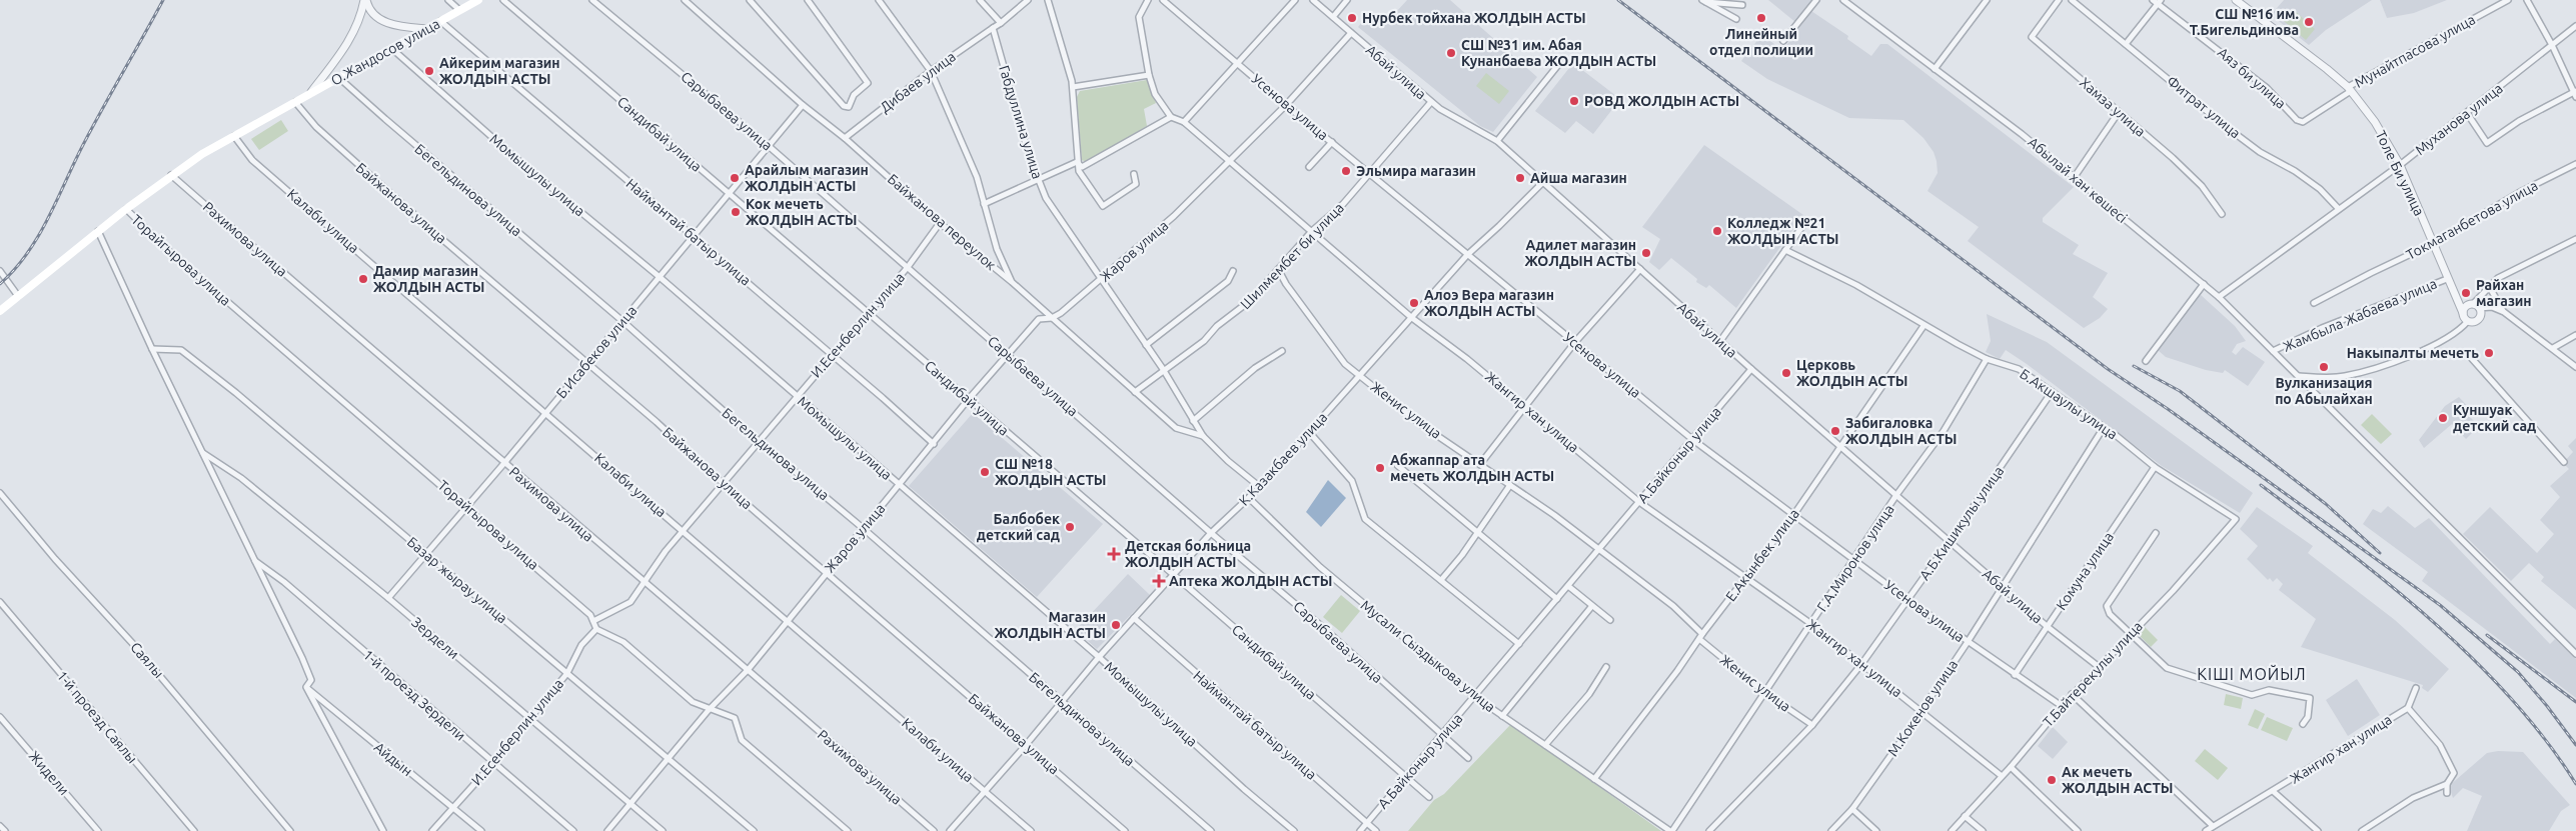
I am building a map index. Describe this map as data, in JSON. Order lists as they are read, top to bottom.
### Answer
{
  "streets": {
    "main road": ["О.Жандосов улица"],
    "street": [
      "Мунайтпасова улица",
      "Абай улица",
      "Аяз би улица",
      "Дибаев улица",
      "Усенова улица",
      "Хамза улица",
      "Фитрат улица",
      "Сарыбаева улица",
      "Муханова улица",
      "Габдуллина улица",
      "Сандибай улица",
      "Толе Би улица",
      "Момышулы улица",
      "Абылай хан көшесі",
      "Бегельдинова улица",
      "Байжанова улица",
      "Токмаганбетова улица",
      "Калаби улица",
      "Байжанова переулок",
      "Наймантай батыр улица",
      "Рахимова улица",
      "Жаров улица",
      "Шилмембет би улица",
      "Торайгырова улица",
      "Жамбыла Жабаева улица",
      "И.Есенберлин улица",
      "Б.Исабеков улица",
      "Б.Акшаулы улица",
      "Женис улица",
      "Жангир хан улица",
      "А.Байконыр улица",
      "К.Казакбаев улица",
      "А.Б.Кишикулы улица",
      "Е.Акынбек улица",
      "Г.А.Миронов улица",
      "Комуна улица",
      "Базар жырау улица",
      "Зердели",
      "Мусали Сыздыкова улица",
      "Саялы",
      "Т.Байтерекулы улица",
      "1-й проезд Зердели",
      "М.Кокенов улица",
      "1-й проезд Саялы",
      "Айдын",
      "Жидели"
    ]
  },
  "crossings": [
    ["Мунайтпасова улица", "Аяз би улица"],
    ["Мунайтпасова улица", "Толе Би улица"],
    ["О.Жандосов улица", "Момышулы улица"],
    ["О.Жандосов улица", "Бегельдинова улица"],
    ["О.Жандосов улица", "Байжанова улица"],
    ["О.Жандосов улица", "Калаби улица"],
    ["О.Жандосов улица", "Наймантай батыр улица"],
    ["О.Жандосов улица", "Рахимова улица"],
    ["О.Жандосов улица", "Торайгырова улица"],
    ["Абай улица", "Жаров улица"],
    ["Абай улица", "Шилмембет би улица"],
    ["Абай улица", "А.Байконыр улица"],
    ["Абай улица", "К.Казакбаев улица"],
    ["Абай улица", "А.Б.Кишикулы улица"],
    ["Абай улица", "Е.Акынбек улица"],
    ["Абай улица", "Г.А.Миронов улица"],
    ["Абай улица", "Комуна улица"],
    ["Абай улица", "Т.Байтерекулы улица"],
    ["Абай улица", "М.Кокенов улица"],
    ["Аяз би улица", "Толе Би улица"],
    ["Дибаев улица", "Габдуллина улица"],
    ["Дибаев улица", "Байжанова переулок"],
    ["Усенова улица", "Жаров улица"],
    ["Усенова улица", "Шилмембет би улица"],
    ["Усенова улица", "А.Байконыр улица"],
    ["Усенова улица", "К.Казакбаев улица"],
    ["Усенова улица", "А.Б.Кишикулы улица"],
    ["Усенова улица", "Е.Акынбек улица"],
    ["Усенова улица", "Г.А.Миронов улица"],
    ["Усенова улица", "Комуна улица"],
    ["Усенова улица", "Т.Байтерекулы улица"],
    ["Усенова улица", "М.Кокенов улица"],
    ["Фитрат улица", "Муханова улица"],
    ["Сарыбаева улица", "Жаров улица"],
    ["Сарыбаева улица", "И.Есенберлин улица"],
    ["Сарыбаева улица", "Б.Исабеков улица"],
    ["Сарыбаева улица", "А.Байконыр улица"],
    ["Сарыбаева улица", "К.Казакбаев улица"],
    ["Муханова улица", "Толе Би улица"],
    ["Муханова улица", "Абылай хан көшесі"],
    ["Габдуллина улица", "Байжанова переулок"],
    ["Габдуллина улица", "Жаров улица"],
    ["Габдуллина улица", "Шилмембет би улица"],
    ["Габдуллина улица", "К.Казакбаев улица"],
    ["Сандибай улица", "Жаров улица"],
    ["Сандибай улица", "И.Есенберлин улица"],
    ["Сандибай улица", "Б.Исабеков улица"],
    ["Сандибай улица", "А.Байконыр улица"],
    ["Сандибай улица", "К.Казакбаев улица"],
    ["Толе Би улица", "Токмаганбетова улица"],
    ["Толе Би улица", "Жамбыла Жабаева улица"],
    ["Момышулы улица", "Жаров улица"],
    ["Момышулы улица", "И.Есенберлин улица"],
    ["Момышулы улица", "Б.Исабеков улица"],
    ["Момышулы улица", "К.Казакбаев улица"],
    ["Абылай хан көшесі", "Жамбыла Жабаева улица"],
    ["Бегельдинова улица", "Жаров улица"],
    ["Бегельдинова улица", "И.Есенберлин улица"],
    ["Бегельдинова улица", "Б.Исабеков улица"],
    ["Бегельдинова улица", "К.Казакбаев улица"],
    ["Байжанова улица", "Жаров улица"],
    ["Байжанова улица", "И.Есенберлин улица"],
    ["Байжанова улица", "Б.Исабеков улица"],
    ["Байжанова улица", "К.Казакбаев улица"],
    ["Калаби улица", "Жаров улица"],
    ["Калаби улица", "И.Есенберлин улица"],
    ["Калаби улица", "Б.Исабеков улица"],
    ["Калаби улица", "К.Казакбаев улица"],
    ["Байжанова переулок", "Жаров улица"],
    ["Байжанова переулок", "Шилмембет би улица"],
    ["Байжанова переулок", "И.Есенберлин улица"],
    ["Байжанова переулок", "Б.Исабеков улица"],
    ["Наймантай батыр улица", "Жаров улица"],
    ["Наймантай батыр улица", "И.Есенберлин улица"],
    ["Наймантай батыр улица", "Б.Исабеков улица"],
    ["Наймантай батыр улица", "А.Байконыр улица"],
    ["Наймантай батыр улица", "К.Казакбаев улица"],
    ["Рахимова улица", "Жаров улица"],
    ["Рахимова улица", "И.Есенберлин улица"],
    ["Рахимова улица", "Б.Исабеков улица"],
    ["Жаров улица", "Жангир хан улица"],
    ["Жаров улица", "Базар жырау улица"],
    ["Жаров улица", "Зердели"],
    ["Шилмембет би улица", "Женис улица"],
    ["Шилмембет би улица", "Жангир хан улица"],
    ["Торайгырова улица", "И.Есенберлин улица"],
    ["Торайгырова улица", "Б.Исабеков улица"],
    ["И.Есенберлин улица", "Базар жырау улица"],
    ["И.Есенберлин улица", "Зердели"],
    ["И.Есенберлин улица", "1-й проезд Зердели"],
    ["И.Есенберлин улица", "Айдын"],
    ["Б.Исабеков улица", "Базар жырау улица"],
    ["Б.Исабеков улица", "Зердели"],
    ["Б.Акшаулы улица", "А.Б.Кишикулы улица"],
    ["Б.Акшаулы улица", "Е.Акынбек улица"],
    ["Б.Акшаулы улица", "Г.А.Миронов улица"],
    ["Б.Акшаулы улица", "Комуна улица"],
    ["Б.Акшаулы улица", "Т.Байтерекулы улица"],
    ["Б.Акшаулы улица", "М.Кокенов улица"],
    ["Женис улица", "А.Байконыр улица"],
    ["Женис улица", "К.Казакбаев улица"],
    ["Женис улица", "А.Б.Кишикулы улица"],
    ["Женис улица", "Е.Акынбек улица"],
    ["Женис улица", "Г.А.Миронов улица"],
    ["Жангир хан улица", "А.Байконыр улица"],
    ["Жангир хан улица", "К.Казакбаев улица"],
    ["Жангир хан улица", "А.Б.Кишикулы улица"],
    ["Жангир хан улица", "Е.Акынбек улица"],
    ["Жангир хан улица", "Г.А.Миронов улица"],
    ["Жангир хан улица", "Т.Байтерекулы улица"],
    ["Жангир хан улица", "М.Кокенов улица"],
    ["А.Байконыр улица", "Мусали Сыздыкова улица"],
    ["К.Казакбаев улица", "Мусали Сыздыкова улица"],
    ["Е.Акынбек улица", "Мусали Сыздыкова улица"],
    ["Г.А.Миронов улица", "Мусали Сыздыкова улица"]
  ],
  "districts": ["КІШІ МОЙЫЛ"],
  "places": {
    "other": [
      "Нурбек тойхана ЖОЛДЫН АСТЫ",
      "Линейный отдел полиции",
      "СШ №16 им. Т.Бигельдинова",
      "СШ №31 им. Абая Кунанбаева ЖОЛДЫН АСТЫ",
      "Айкерим магазин ЖОЛДЫН АСТЫ",
      "РОВД ЖОЛДЫН АСТЫ",
      "Эльмира магазин",
      "Арайлым магазин ЖОЛДЫН АСТЫ",
      "Айша магазин",
      "Кок мечеть ЖОЛДЫН АСТЫ",
      "Колледж №21 ЖОЛДЫН АСТЫ",
      "Адилет магазин ЖОЛДЫН АСТЫ",
      "Дамир магазин ЖОЛДЫН АСТЫ",
      "Райхан магазин",
      "Алоэ Вера магазин ЖОЛДЫН АСТЫ",
      "Накыпалты мечеть",
      "Вулканизация по Абылайхан",
      "Церковь ЖОЛДЫН АСТЫ",
      "Куншуак детский сад",
      "Забигаловка ЖОЛДЫН АСТЫ",
      "Абжаппар ата мечеть ЖОЛДЫН АСТЫ",
      "СШ №18 ЖОЛДЫН АСТЫ",
      "Балбобек детский сад",
      "Магазин ЖОЛДЫН АСТЫ",
      "Ак мечеть ЖОЛДЫН АСТЫ"
    ],
    "health": ["Детская больница ЖОЛДЫН АСТЫ", "Аптека ЖОЛДЫН АСТЫ"]
  }
}
